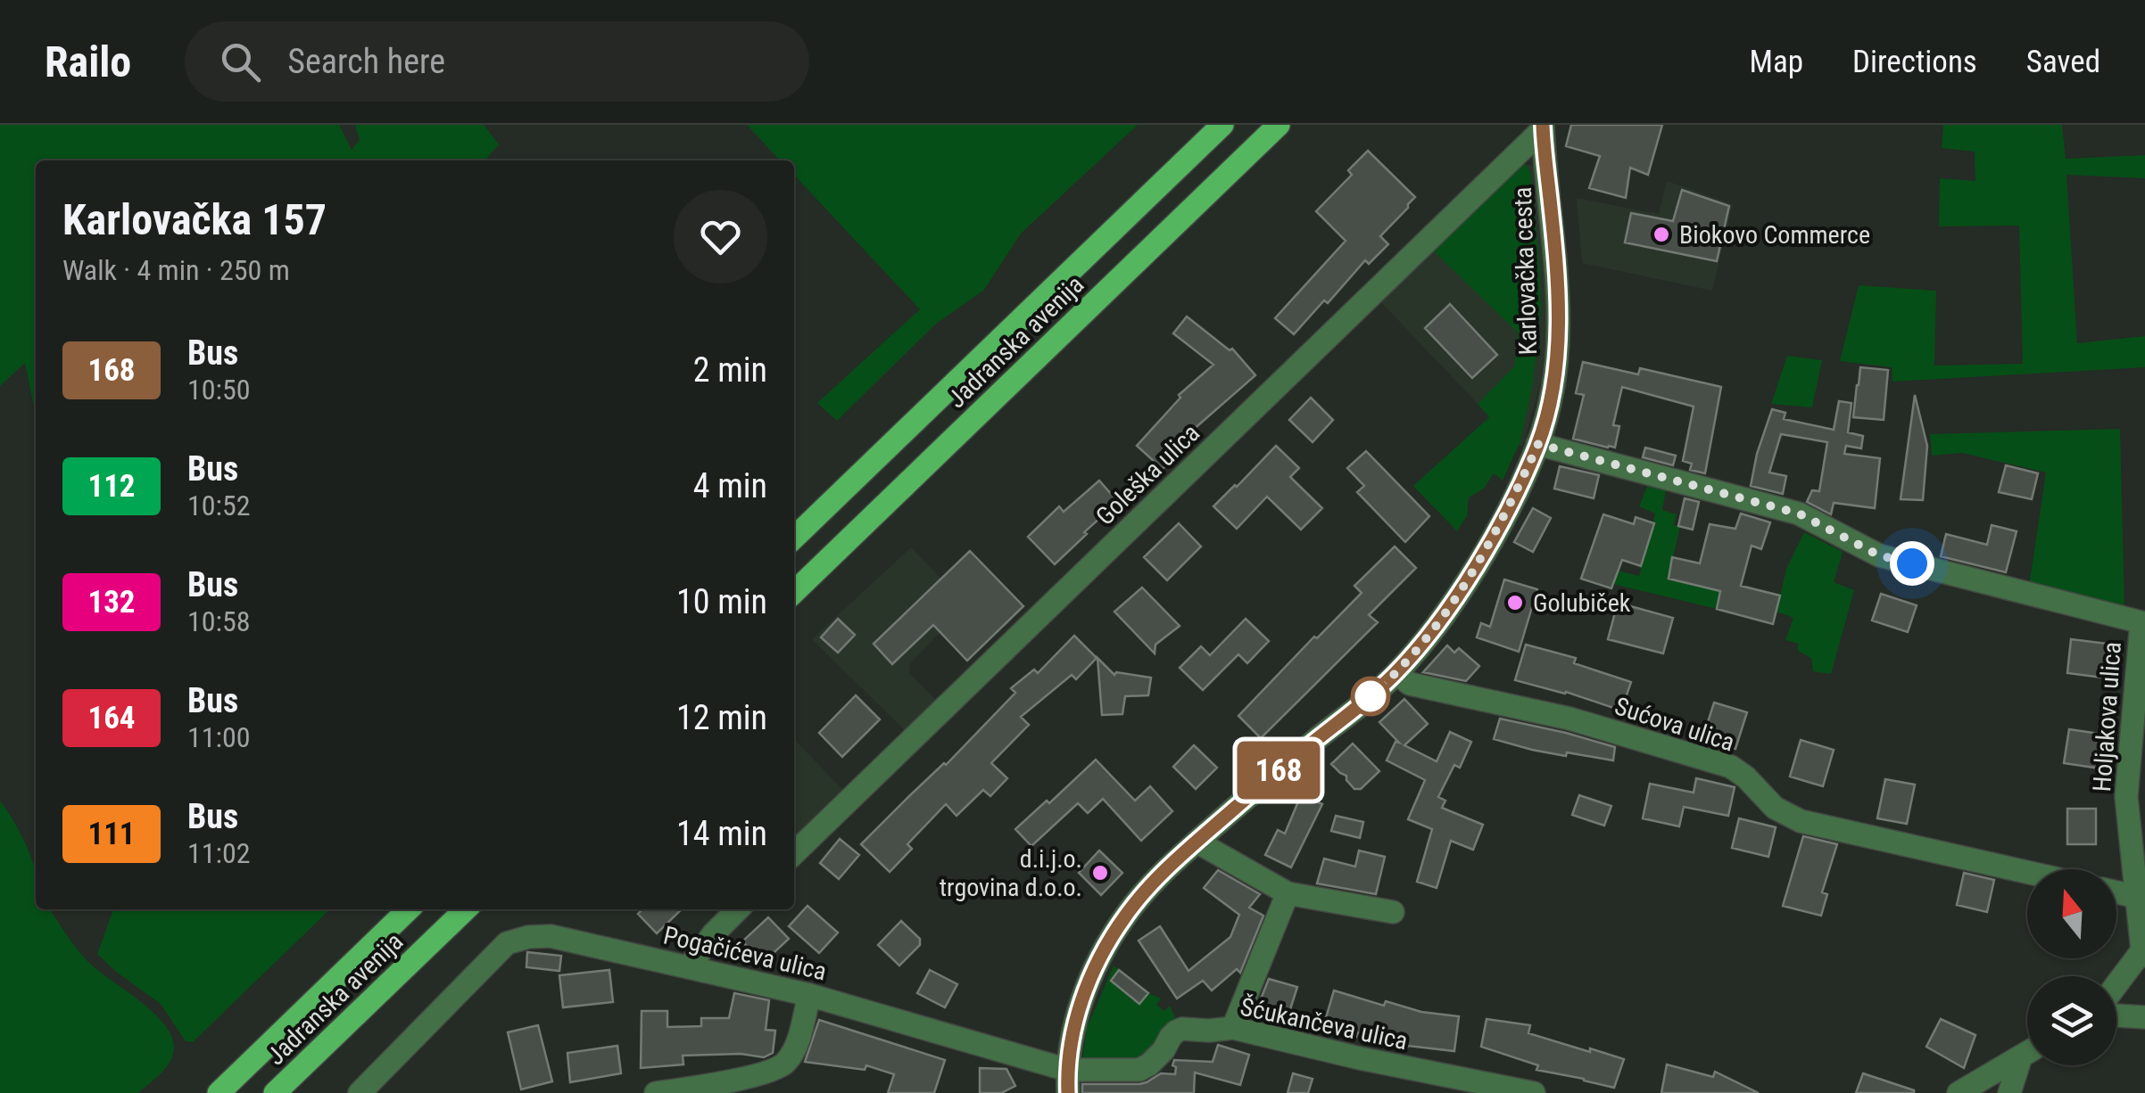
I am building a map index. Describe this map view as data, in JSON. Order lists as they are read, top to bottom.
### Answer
{
  "streets": {
    "main road": ["Jadranska avenija"],
    "street": [
      "Karlovačka cesta",
      "Goleška ulica",
      "Holjakova ulica",
      "Sućova ulica",
      "Pogačićeva ulica",
      "Šćukančeva ulica"
    ]
  },
  "crossings": [
    ["Karlovačka cesta", "Goleška ulica"],
    ["Karlovačka cesta", "Holjakova ulica"],
    ["Karlovačka cesta", "Sućova ulica"],
    ["Karlovačka cesta", "Pogačićeva ulica"],
    ["Karlovačka cesta", "Šćukančeva ulica"],
    ["Pogačićeva ulica", "Šćukančeva ulica"]
  ],
  "places": ["Biokovo Commerce", "Golubiček", "d.i.j.o. trgovina d.o.o."],
  "lines": ["bus line 168"],
  "north": "top",
  "page": {
    "header": "Railo",
    "search": "Search here",
    "nav": ["Map", "Directions", "Saved"],
    "on_map": "168",
    "heading": ["Karlovačka 157", "Walk · 4 min · 250 m"],
    "list": [
      {
        "mark": "168",
        "name": "Bus",
        "note": "10:50",
        "value": "2 min"
      },
      {
        "mark": "112",
        "name": "Bus",
        "note": "10:52",
        "value": "4 min"
      },
      {
        "mark": "132",
        "name": "Bus",
        "note": "10:58",
        "value": "10 min"
      },
      {
        "mark": "164",
        "name": "Bus",
        "note": "11:00",
        "value": "12 min"
      },
      {
        "mark": "111",
        "name": "Bus",
        "note": "11:02",
        "value": "14 min"
      }
    ]
  }
}
